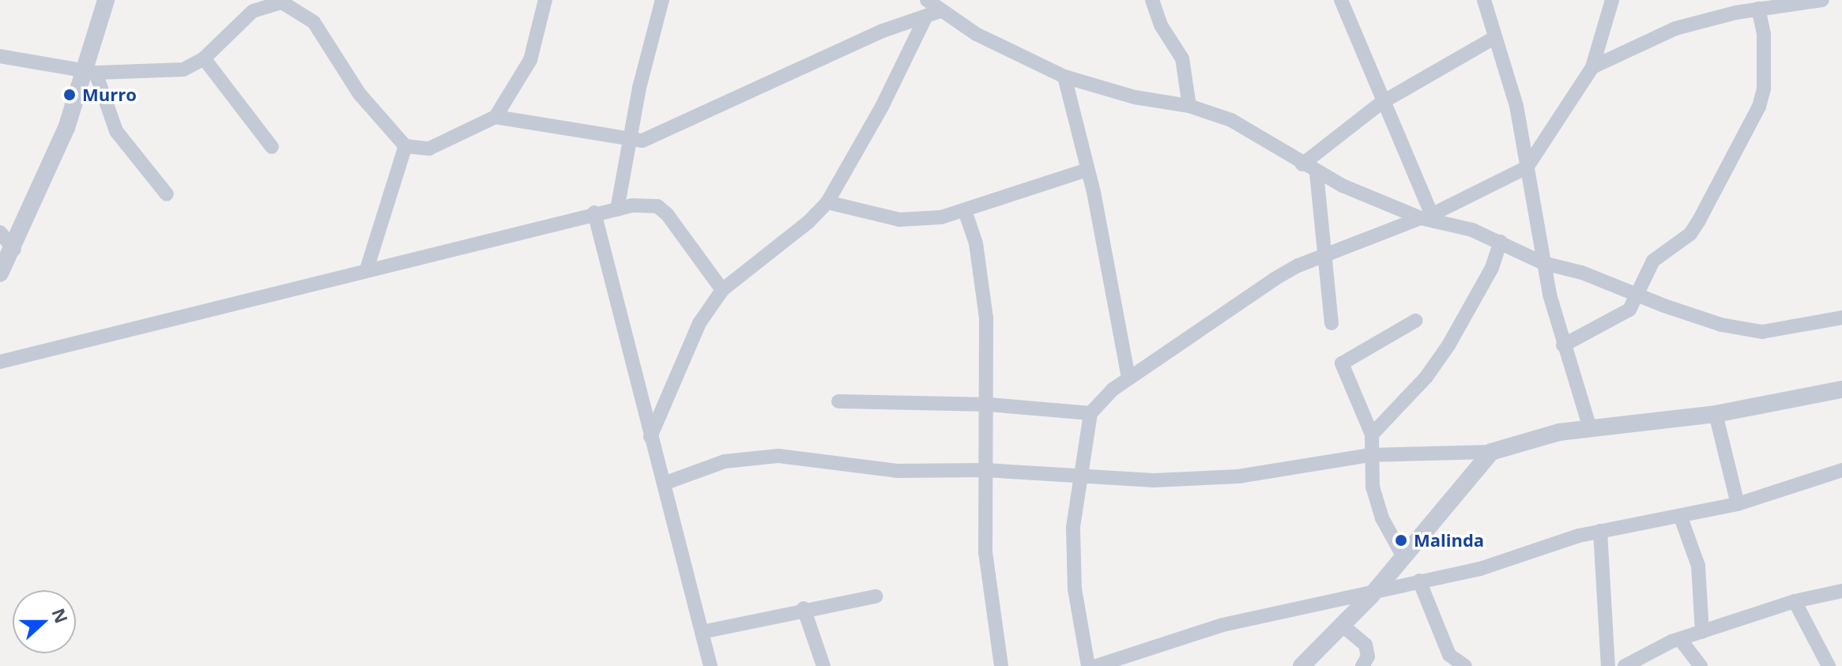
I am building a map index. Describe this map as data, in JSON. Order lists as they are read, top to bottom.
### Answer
{
  "places": ["Murro", "Malinda"],
  "north": "right"
}
